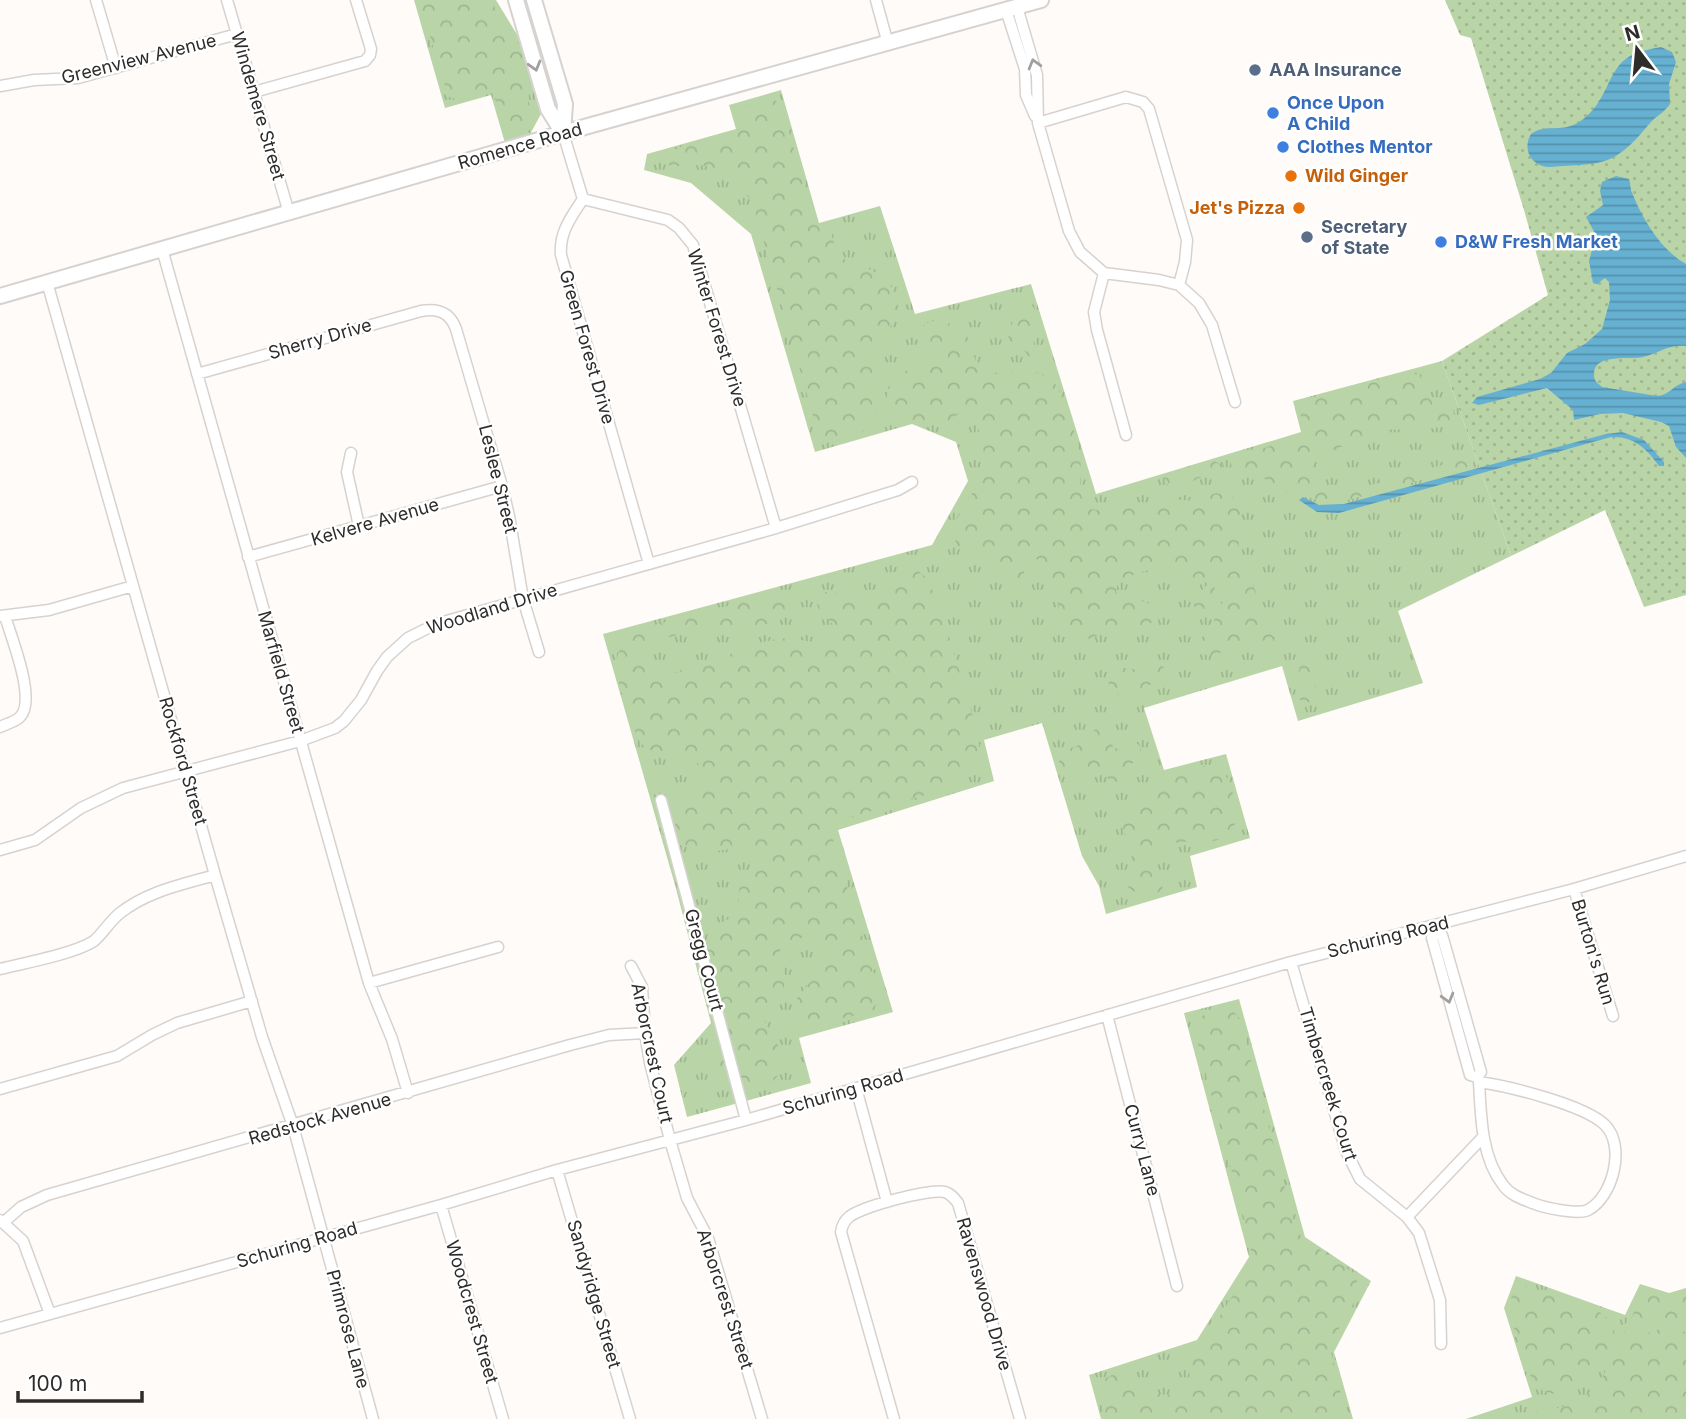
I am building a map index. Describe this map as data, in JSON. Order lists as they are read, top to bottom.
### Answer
{
  "streets": {
    "street": [
      "Greenview Avenue",
      "Windemere Street",
      "Romence Road",
      "Winter Forest Drive",
      "Sherry Drive",
      "Green Forest Drive",
      "Leslee Street",
      "Kelvere Avenue",
      "Woodland Drive",
      "Marfield Street",
      "Rockford Street",
      "Schuring Road",
      "Burton's Run",
      "Gregg Court",
      "Arborcrest Court",
      "Timbercreek Court",
      "Redstock Avenue",
      "Curry Lane",
      "Sandyridge Street",
      "Ravenswood Drive",
      "Arborcrest Street",
      "Woodcrest Street",
      "Primrose Lane"
    ]
  },
  "crossings": [
    ["Greenview Avenue", "Windemere Street"],
    ["Windemere Street", "Romence Road"],
    ["Romence Road", "Marfield Street"],
    ["Romence Road", "Rockford Street"],
    ["Winter Forest Drive", "Green Forest Drive"],
    ["Winter Forest Drive", "Woodland Drive"],
    ["Sherry Drive", "Leslee Street"],
    ["Sherry Drive", "Marfield Street"],
    ["Green Forest Drive", "Woodland Drive"],
    ["Leslee Street", "Kelvere Avenue"],
    ["Leslee Street", "Woodland Drive"],
    ["Kelvere Avenue", "Marfield Street"],
    ["Woodland Drive", "Marfield Street"],
    ["Woodland Drive", "Rockford Street"],
    ["Marfield Street", "Redstock Avenue"],
    ["Rockford Street", "Schuring Road"],
    ["Rockford Street", "Redstock Avenue"],
    ["Rockford Street", "Primrose Lane"],
    ["Schuring Road", "Burton's Run"],
    ["Schuring Road", "Gregg Court"],
    ["Schuring Road", "Arborcrest Court"],
    ["Schuring Road", "Timbercreek Court"],
    ["Schuring Road", "Curry Lane"],
    ["Schuring Road", "Sandyridge Street"],
    ["Schuring Road", "Arborcrest Street"],
    ["Schuring Road", "Woodcrest Street"],
    ["Schuring Road", "Primrose Lane"],
    ["Arborcrest Court", "Redstock Avenue"],
    ["Arborcrest Court", "Arborcrest Street"]
  ],
  "places": [
    "AAA Insurance",
    "Once Upon A Child",
    "Clothes Mentor",
    "Wild Ginger",
    "Jet's Pizza",
    "Secretary of State",
    "D&W Fresh Market"
  ],
  "scale_bar": "100 m",
  "north": "top"
}
